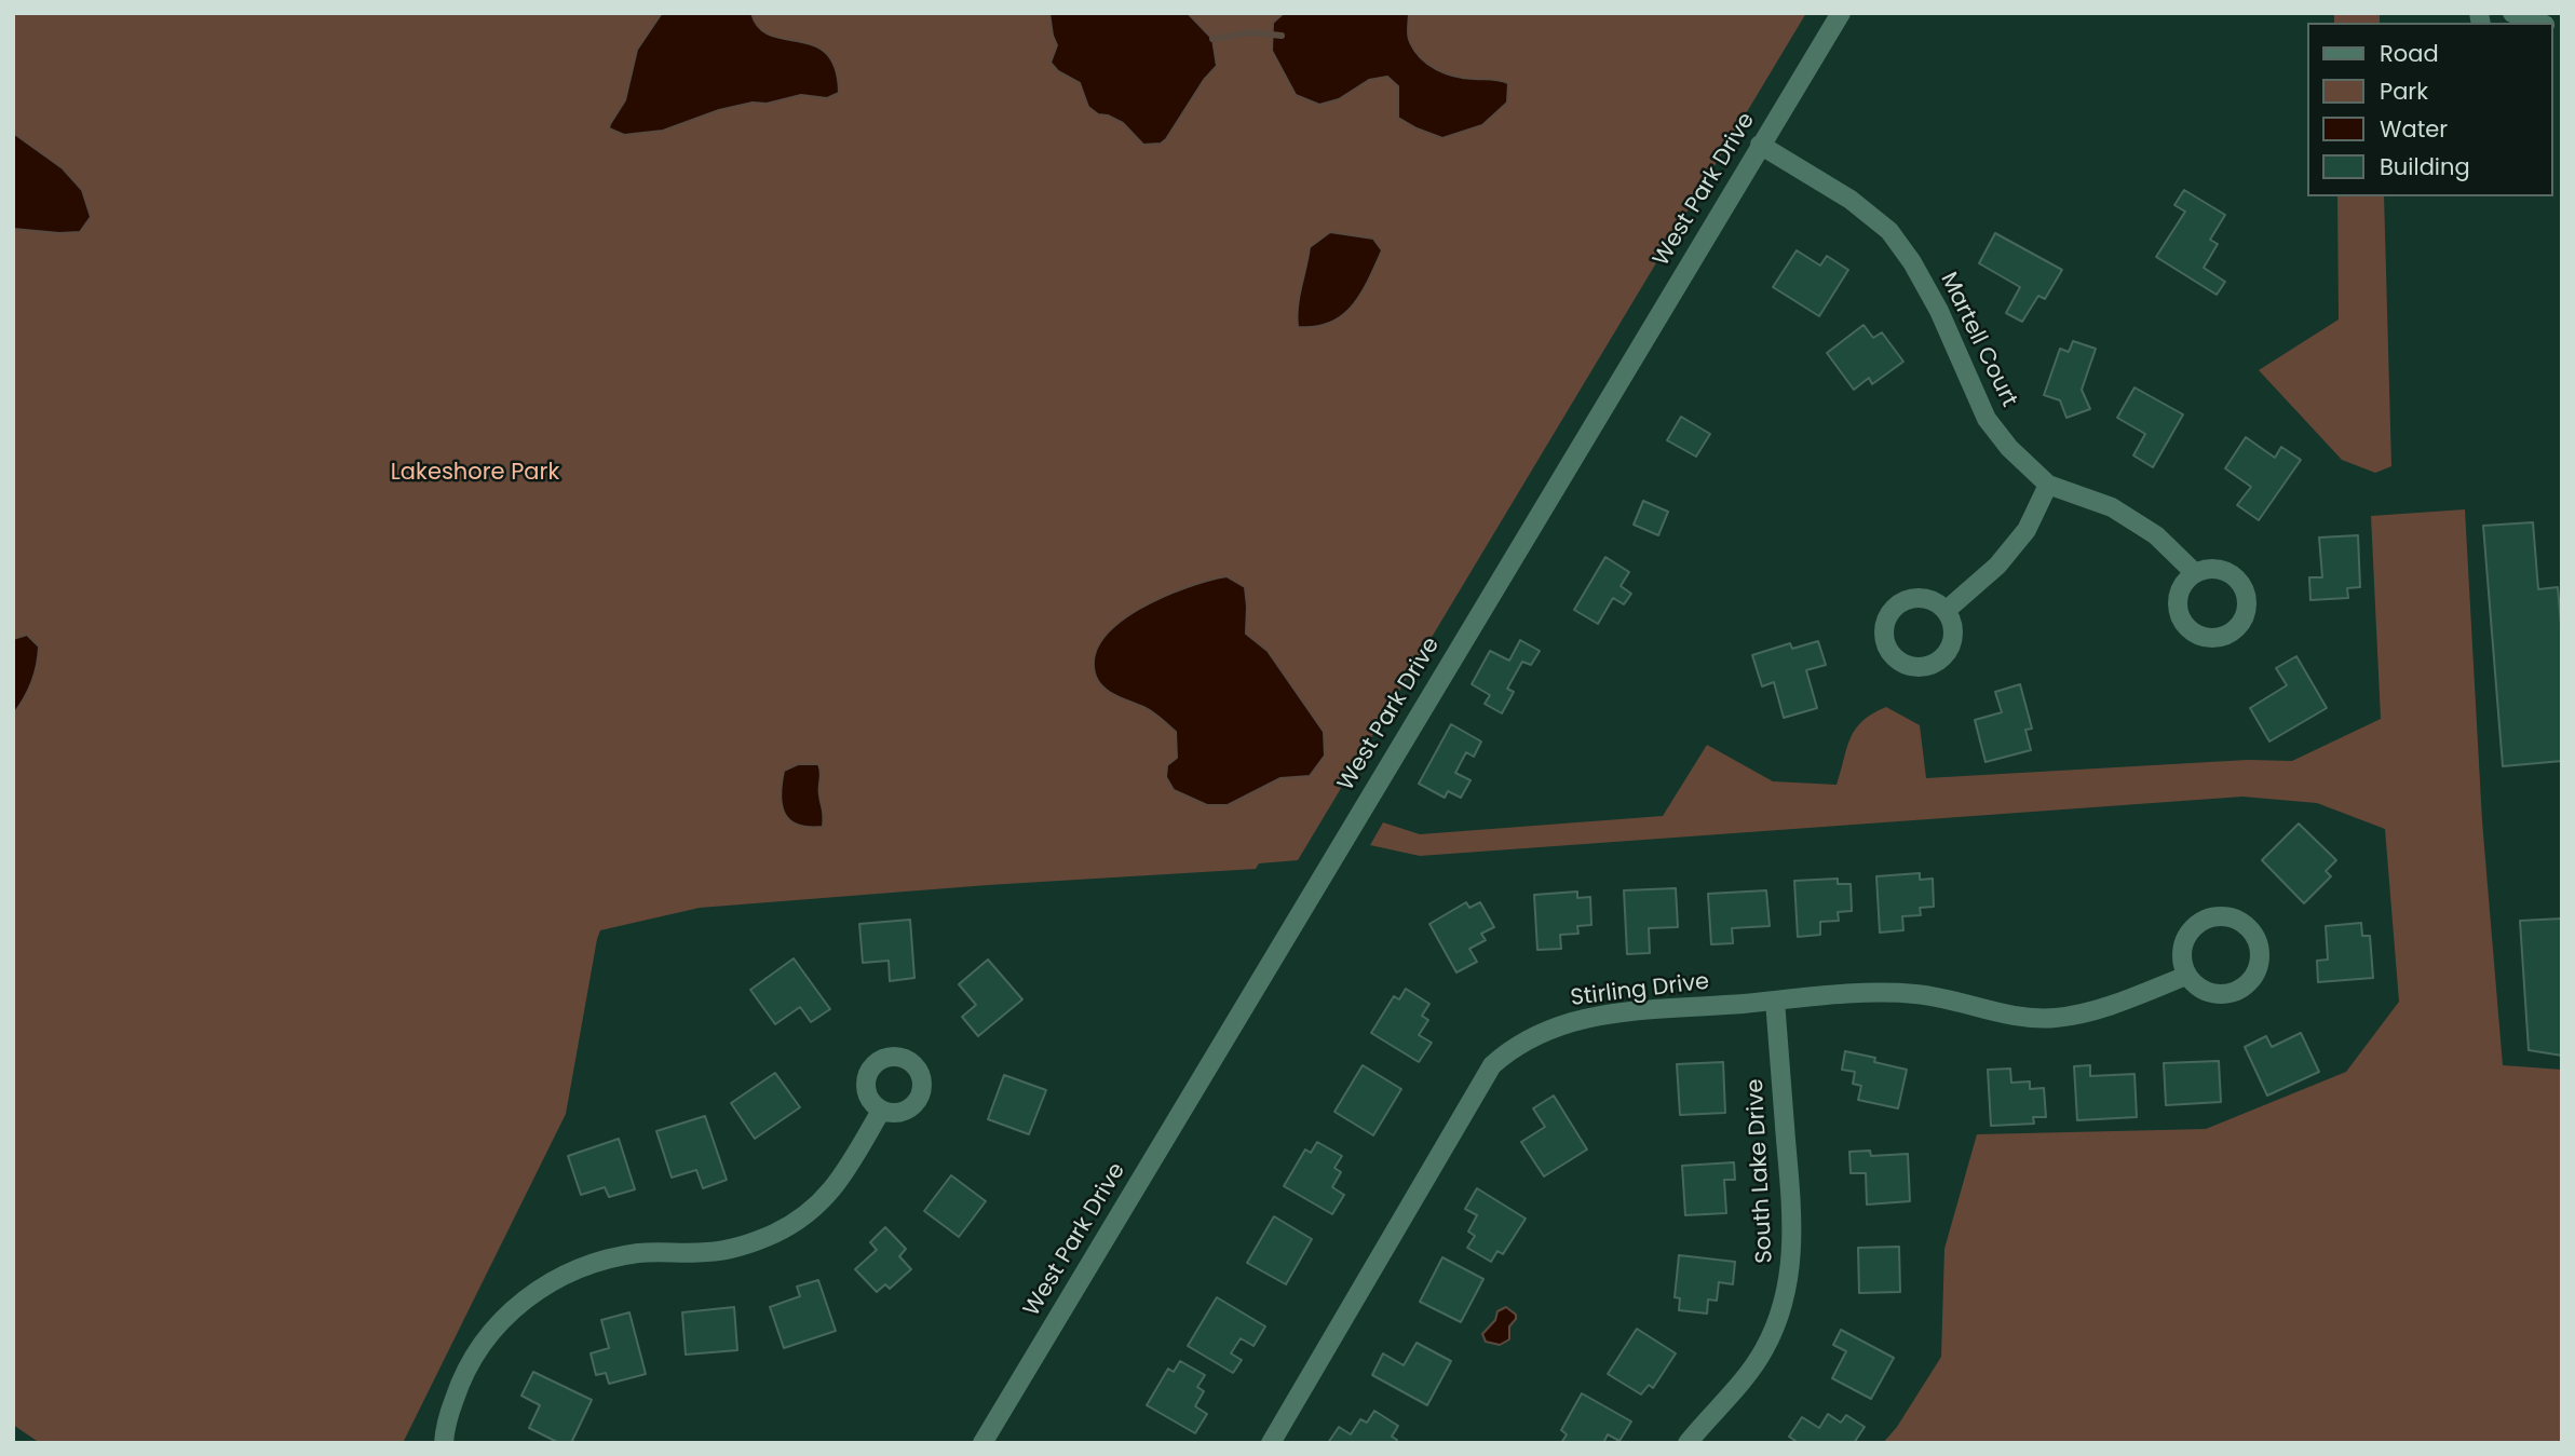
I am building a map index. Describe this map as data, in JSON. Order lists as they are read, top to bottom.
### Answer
{
  "streets": {
    "street": [
      "West Park Drive",
      "Martell Court",
      "Stirling Drive",
      "South Lake Drive"
    ]
  },
  "crossings": [
    ["West Park Drive", "Martell Court"],
    ["Stirling Drive", "South Lake Drive"]
  ],
  "parks": ["Lakeshore Park"],
  "legend": [
    "Road",
    "Park",
    "Water",
    "Building"
  ]
}
